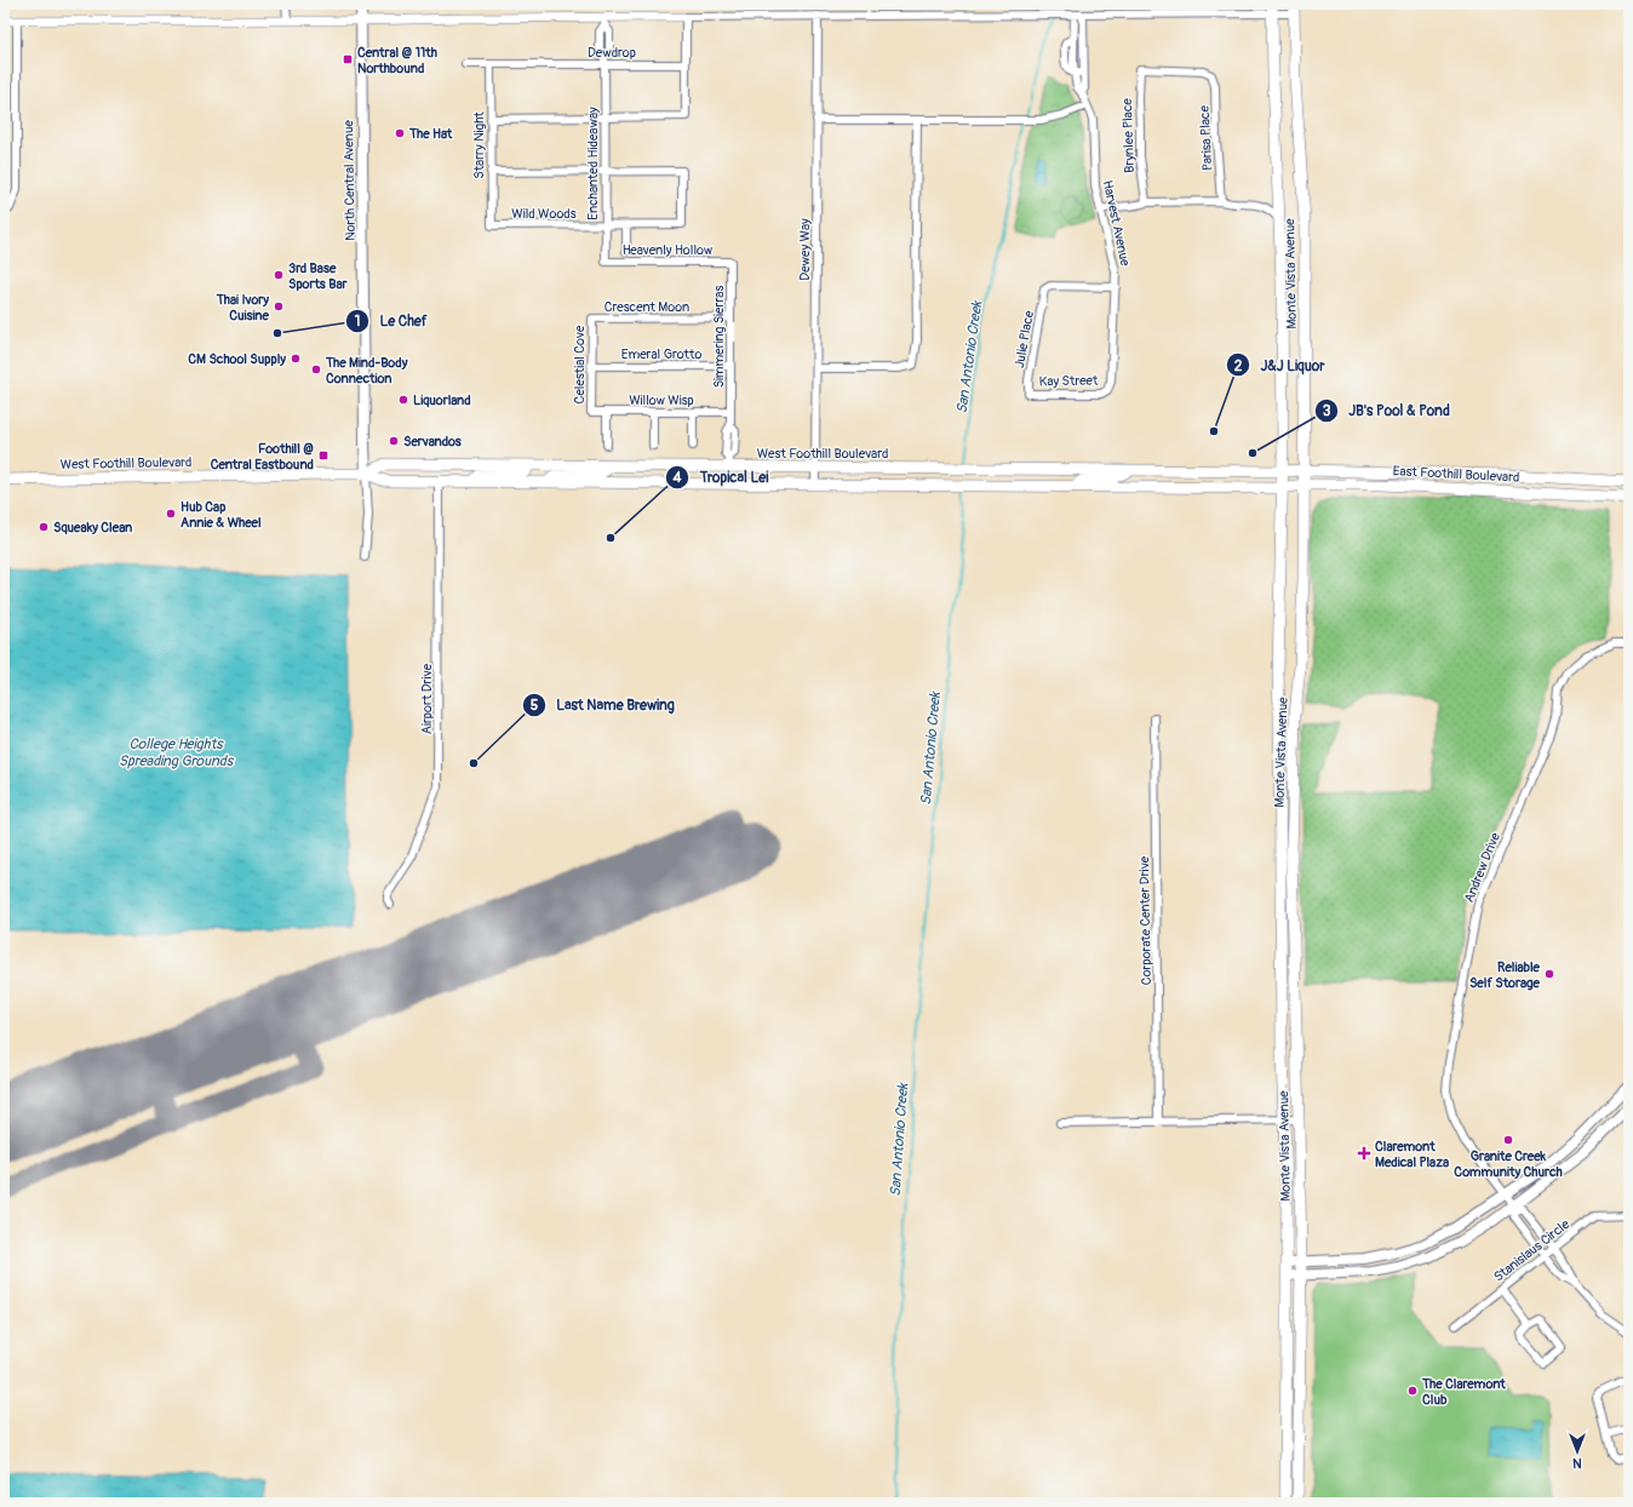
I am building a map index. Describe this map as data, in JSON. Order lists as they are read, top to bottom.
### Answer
{
  "streets": {
    "main road": [
      "North Central Avenue",
      "Monte Vista Avenue",
      "West Foothill Boulevard",
      "East Foothill Boulevard"
    ],
    "street": [
      "Dewdrop",
      "Brynlee Place",
      "Parisa Place",
      "Starry Night",
      "Enchanted Hideaway",
      "Wild Woods",
      "Harvest Avenue",
      "Heavenly Hollow",
      "Dewey Way",
      "Crescent Moon",
      "Simmering Sierras",
      "Julie Place",
      "Emeral Grotto",
      "Celestial Cove",
      "Kay Street",
      "Willow Wisp",
      "Airport Drive",
      "Andrew Drive",
      "Corporate Center Drive",
      "Stanislaus Circle"
    ]
  },
  "crossings": [
    ["Dewdrop", "Starry Night"],
    ["Dewdrop", "Enchanted Hideaway"],
    ["Brynlee Place", "Parisa Place"],
    ["Starry Night", "Wild Woods"],
    ["Enchanted Hideaway", "Wild Woods"],
    ["Enchanted Hideaway", "Heavenly Hollow"],
    ["North Central Avenue", "West Foothill Boulevard"],
    ["Harvest Avenue", "Julie Place"],
    ["Harvest Avenue", "Kay Street"],
    ["Heavenly Hollow", "Simmering Sierras"],
    ["Dewey Way", "West Foothill Boulevard"],
    ["Monte Vista Avenue", "West Foothill Boulevard"],
    ["Monte Vista Avenue", "East Foothill Boulevard"],
    ["Crescent Moon", "Simmering Sierras"],
    ["Crescent Moon", "Celestial Cove"],
    ["Simmering Sierras", "Emeral Grotto"],
    ["Simmering Sierras", "Willow Wisp"],
    ["Simmering Sierras", "West Foothill Boulevard"],
    ["Julie Place", "Kay Street"],
    ["Emeral Grotto", "Celestial Cove"],
    ["Celestial Cove", "Willow Wisp"],
    ["West Foothill Boulevard", "East Foothill Boulevard"],
    ["West Foothill Boulevard", "Airport Drive"]
  ],
  "water": ["San Antonio Creek", "College Heights Spreading Grounds"],
  "places": {
    "transit": ["Central @ 11th Northbound", "Foothill @ Central Eastbound"],
    "other": [
      "The Hat",
      "3rd Base Sports Bar",
      "Thai Ivory Cuisine",
      "Le Chef",
      "CM School Supply",
      "The Mind-Body Connection",
      "Liquorland",
      "J&J Liquor",
      "Servandos",
      "JB's Pool & Pond",
      "Hub Cap Annie & Wheel",
      "Squeaky Clean",
      "Tropical Lei",
      "Last Name Brewing",
      "Reliable Self Storage",
      "Granite Creek Community Church",
      "The Claremont Club"
    ],
    "health": ["Claremont Medical Plaza"]
  },
  "north": "bottom"
}
